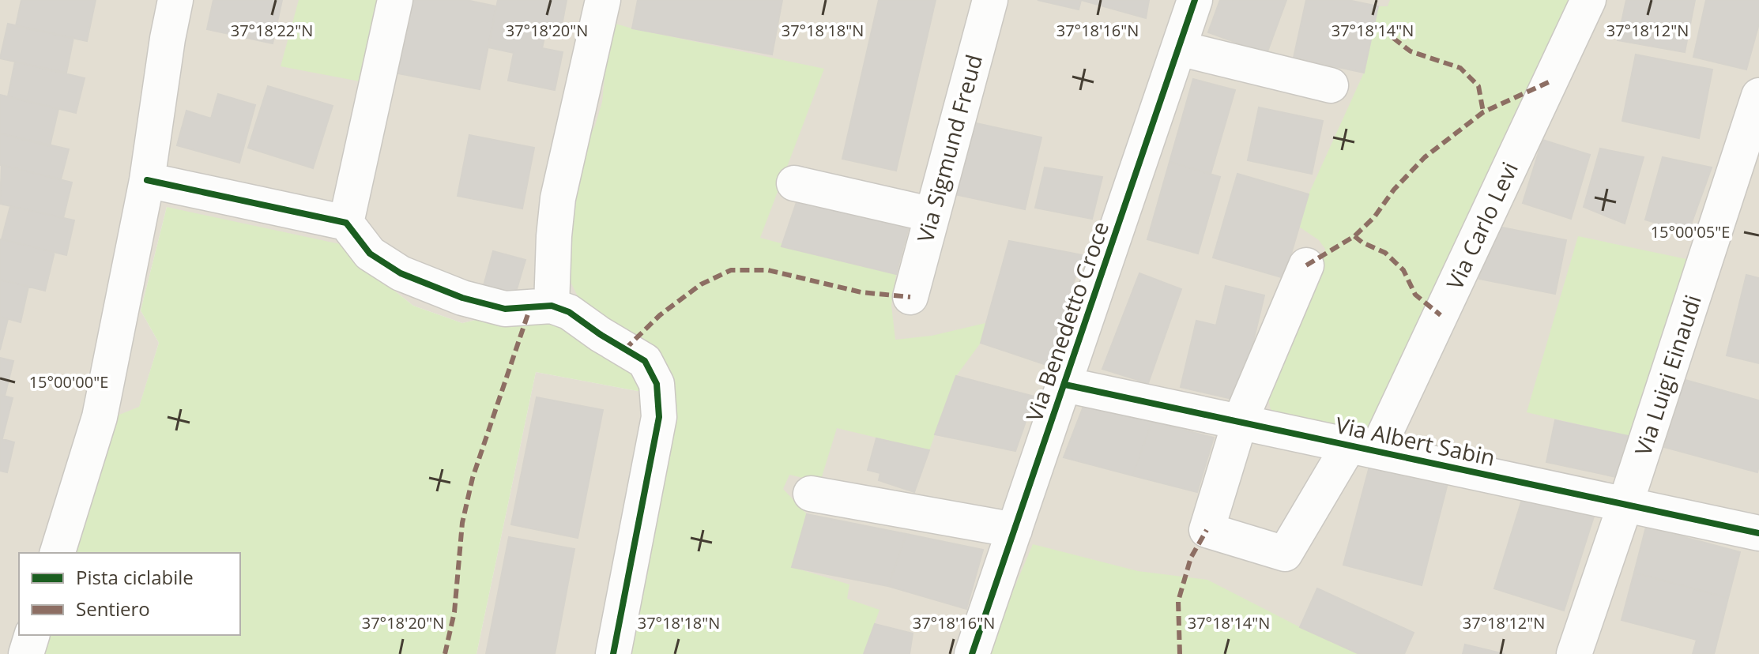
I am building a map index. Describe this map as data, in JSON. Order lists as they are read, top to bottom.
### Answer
{
  "streets": {
    "street": [
      "Via Sigmund Freud",
      "Via Carlo Levi",
      "Via Benedetto Croce",
      "Via Luigi Einaudi",
      "Via Albert Sabin"
    ]
  },
  "crossings": [
    ["Via Carlo Levi", "Via Albert Sabin"],
    ["Via Benedetto Croce", "Via Albert Sabin"],
    ["Via Luigi Einaudi", "Via Albert Sabin"]
  ],
  "legend": ["Pista ciclabile", "Sentiero"],
  "coordinates": [
    "37°18'22\"N",
    "37°18'20\"N",
    "37°18'18\"N",
    "37°18'16\"N",
    "37°18'14\"N",
    "37°18'12\"N",
    "15°00'05\"E",
    "15°00'00\"E"
  ]
}
